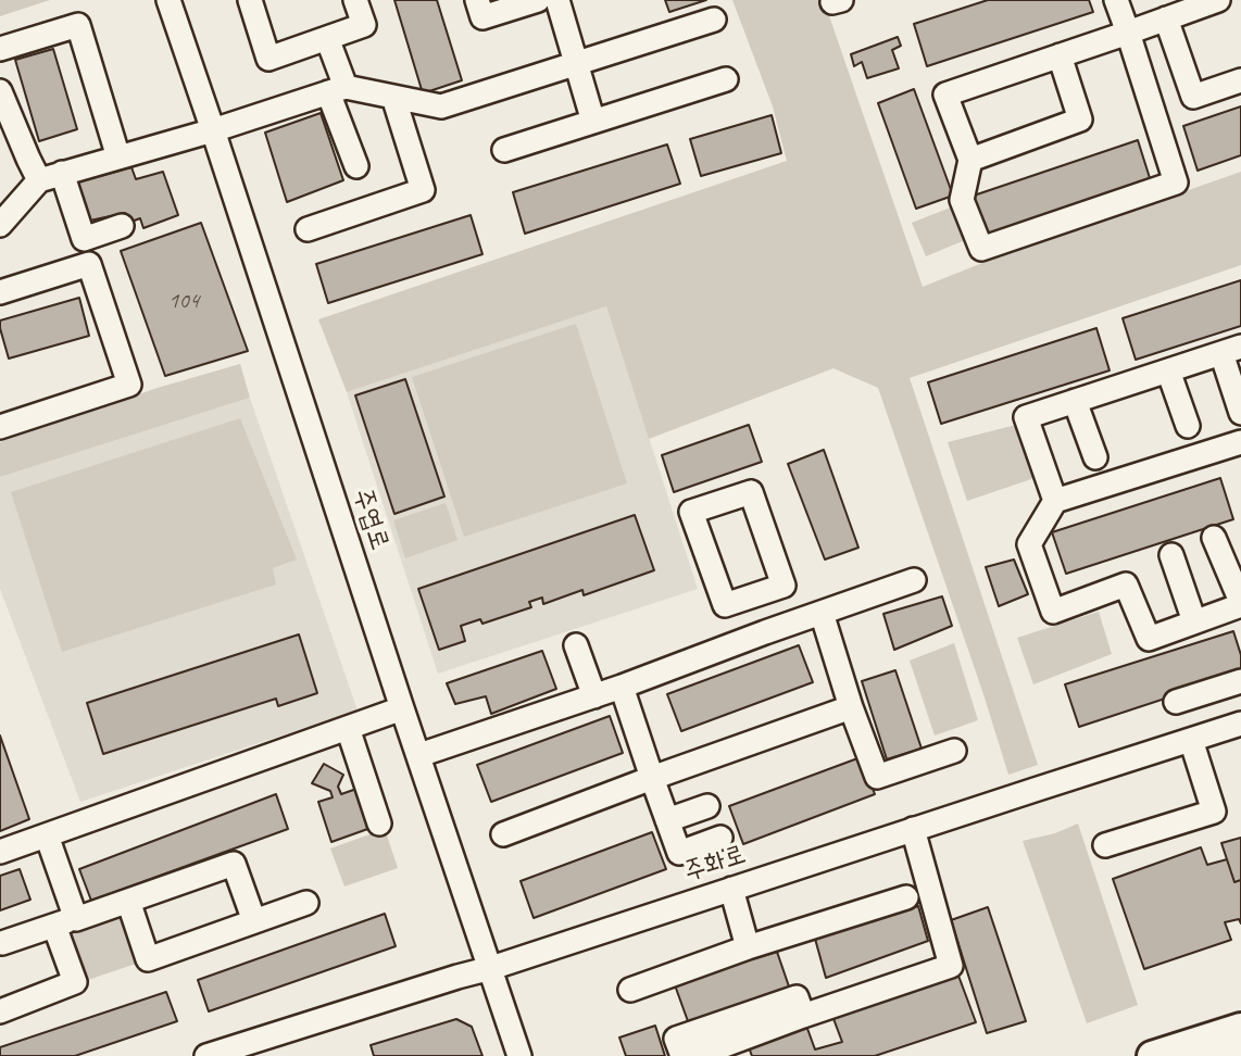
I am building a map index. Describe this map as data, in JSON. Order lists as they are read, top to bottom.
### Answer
{
  "streets": {
    "street": ["주엽로", "주화로"]
  },
  "crossings": [
    ["주엽로", "주화로"]
  ],
  "house_numbers": ["104"]
}
